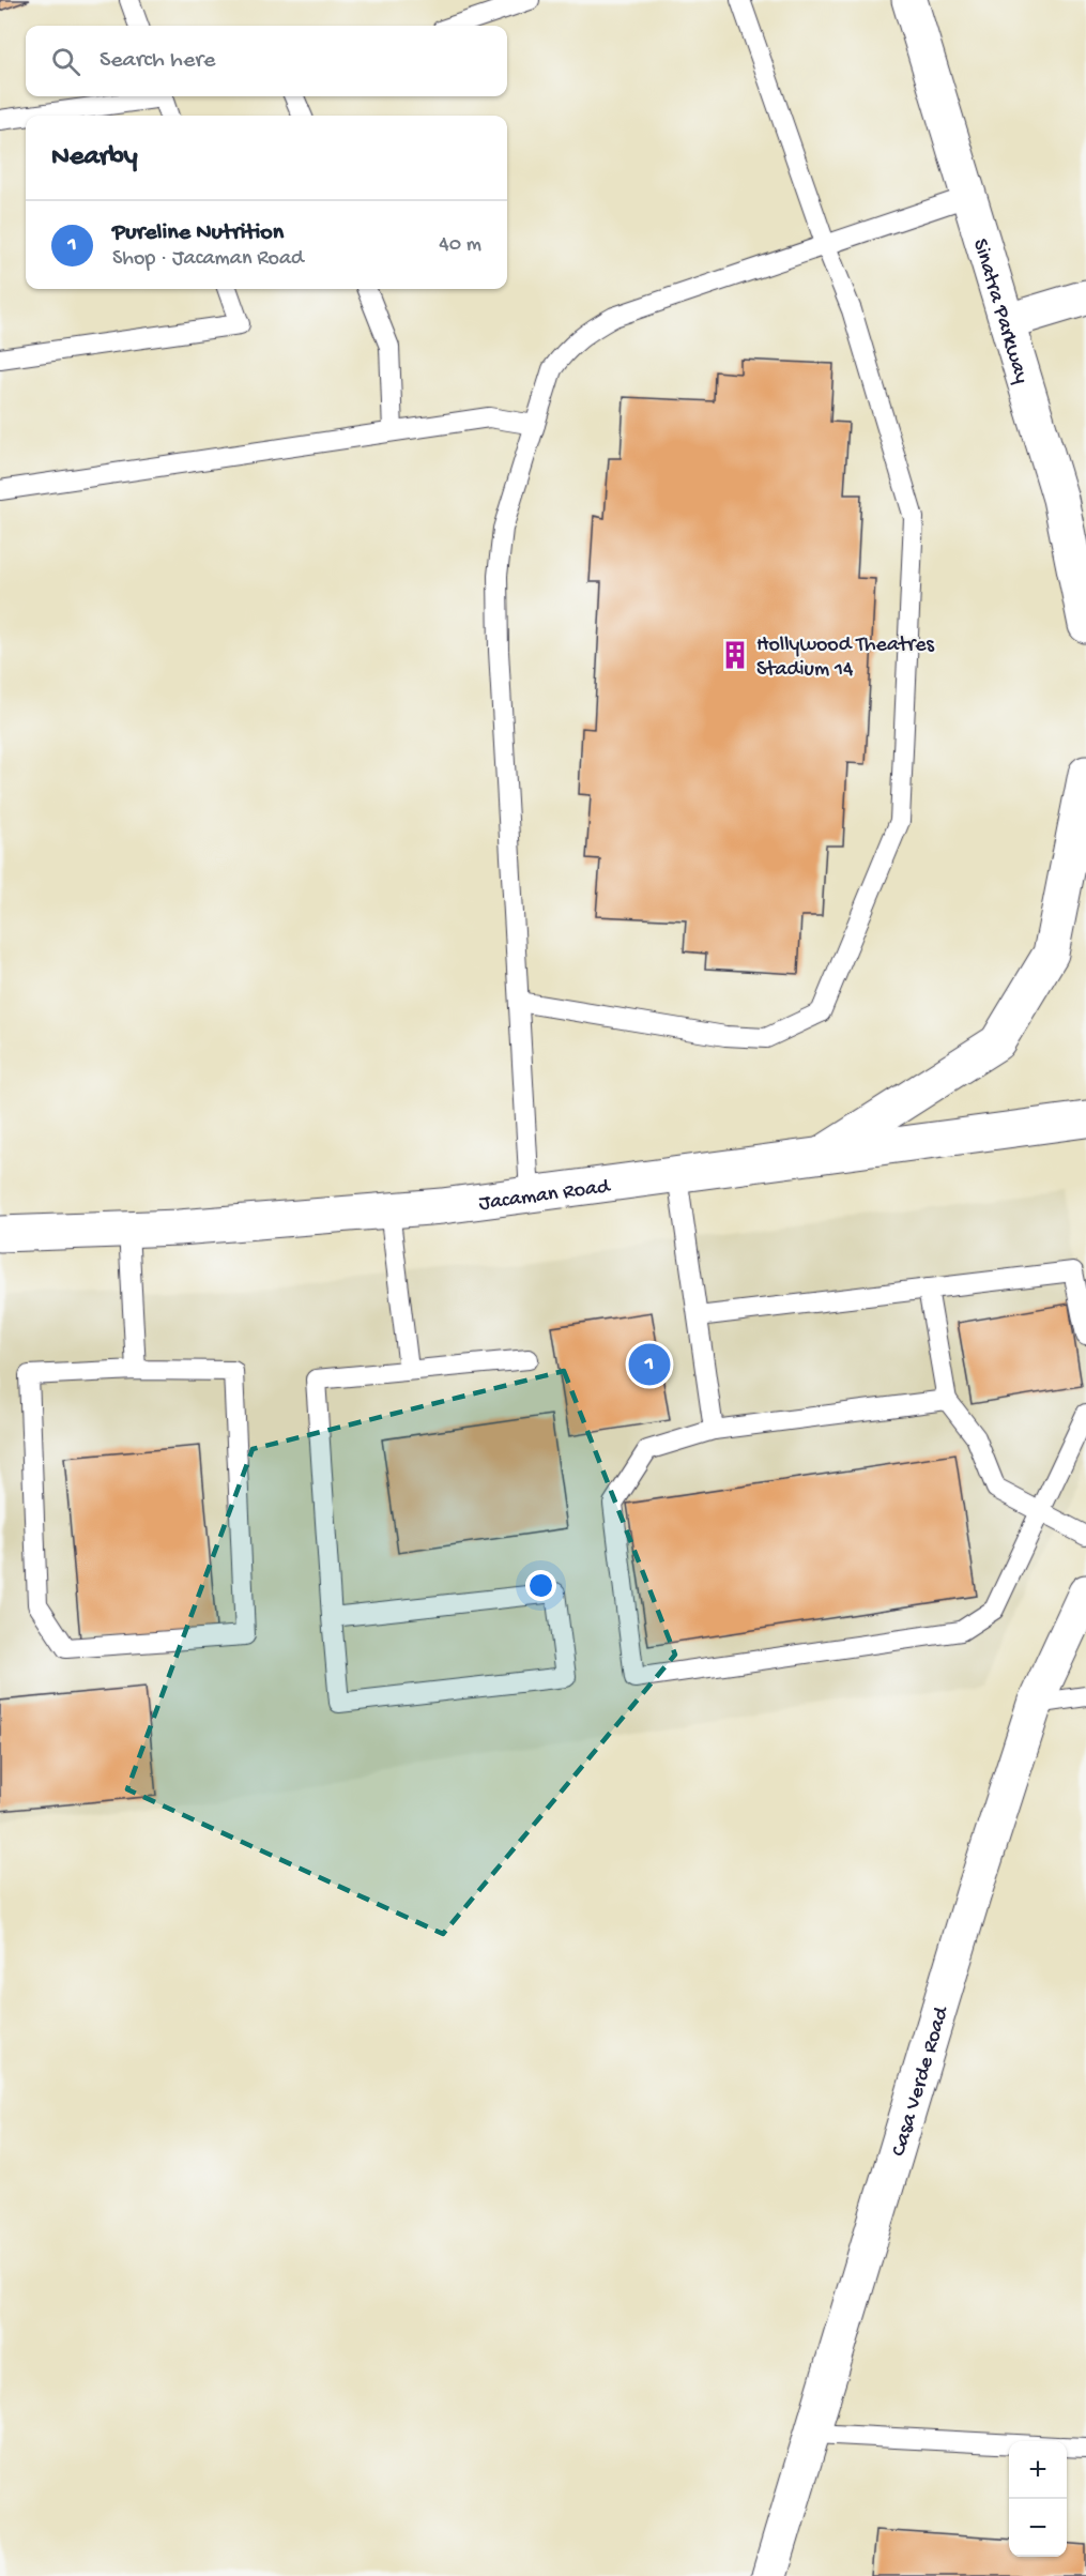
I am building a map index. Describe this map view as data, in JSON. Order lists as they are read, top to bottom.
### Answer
{
  "streets": {
    "street": ["Sinatra Parkway", "Jacaman Road", "Casa Verde Road"]
  },
  "places": {
    "building": ["Hollywood Theatres Stadium 14"]
  },
  "page": {
    "search": "Search here",
    "heading": "Nearby",
    "list": [
      {
        "mark": "1",
        "name": "Pureline Nutrition",
        "note": "Shop · Jacaman Road",
        "value": "40 m"
      }
    ],
    "pins": "1",
    "map_buttons": ["+", "−"]
  }
}
